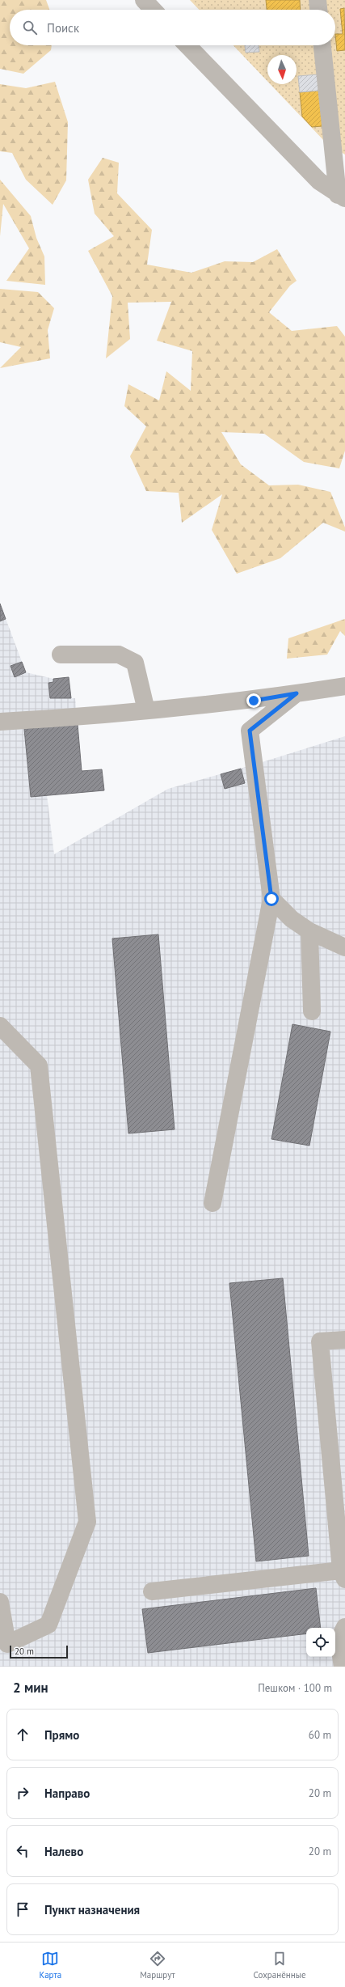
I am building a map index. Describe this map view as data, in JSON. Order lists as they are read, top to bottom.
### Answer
{
  "scale_bar": "20 m",
  "north": "bottom",
  "page": {
    "search": "Поиск",
    "scale": "20 m",
    "heading": ["2 мин", "Пешком · 100 m"],
    "list": [
      ["Прямо", "60 m"],
      ["Направо", "20 m"],
      ["Налево", "20 m"],
      "Пункт назначения"
    ],
    "nav": ["Карта", "Маршрут", "Сохранённые"]
  }
}
